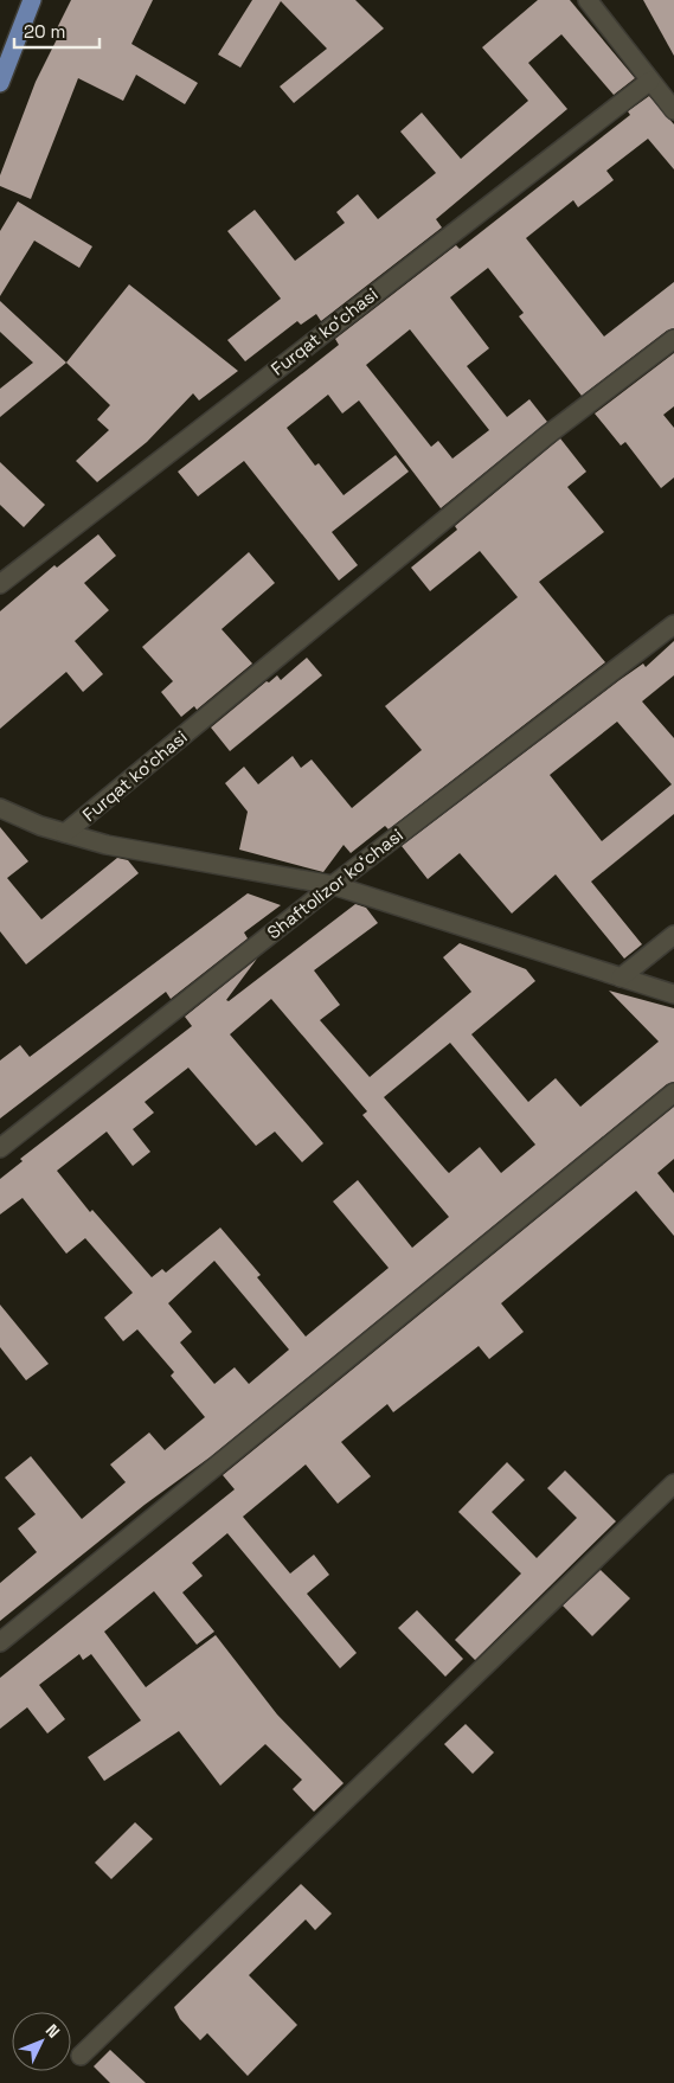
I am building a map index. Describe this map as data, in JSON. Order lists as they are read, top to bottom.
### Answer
{
  "streets": {
    "street": ["Furqat koʻchasi", "Shaftolizor koʻchasi"]
  },
  "scale_bar": "20 m",
  "north": "top right"
}
